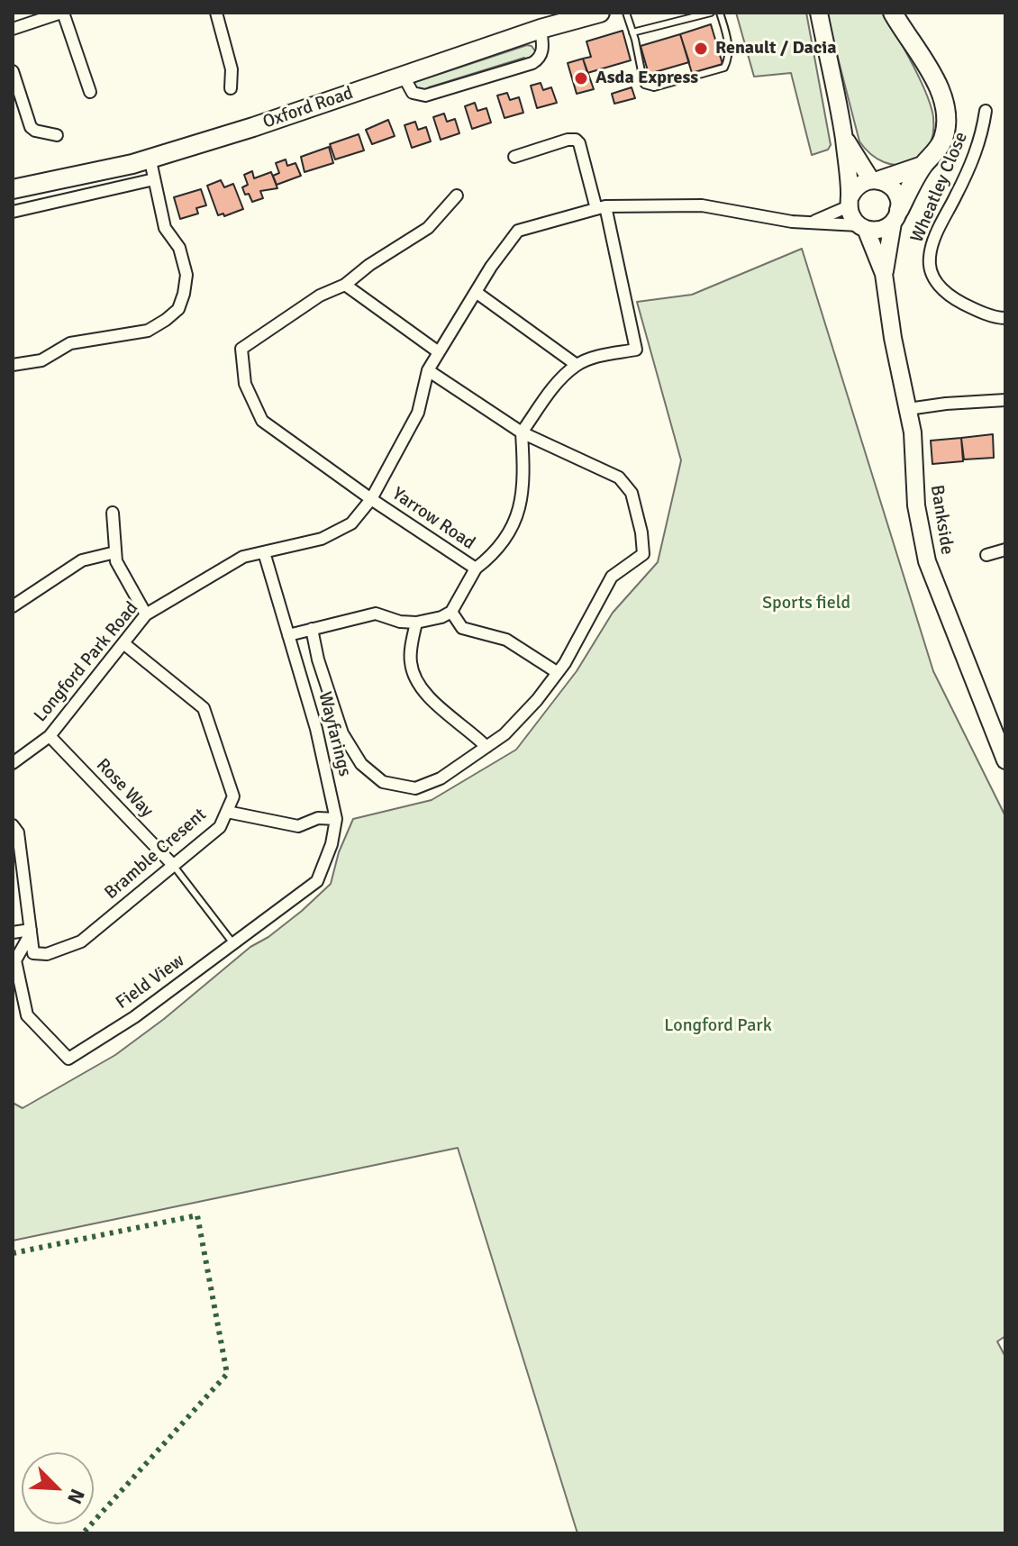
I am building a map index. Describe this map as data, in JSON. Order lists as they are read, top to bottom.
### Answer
{
  "streets": {
    "main road": ["Oxford Road"],
    "street": [
      "Wheatley Close",
      "Yarrow Road",
      "Bankside",
      "Longford Park Road",
      "Wayfarings",
      "Rose Way",
      "Bramble Cresent",
      "Field View"
    ]
  },
  "crossings": [
    ["Yarrow Road", "Longford Park Road"],
    ["Bankside", "Longford Park Road"],
    ["Longford Park Road", "Wayfarings"],
    ["Longford Park Road", "Rose Way"],
    ["Longford Park Road", "Bramble Cresent"],
    ["Wayfarings", "Field View"],
    ["Rose Way", "Bramble Cresent"],
    ["Bramble Cresent", "Field View"]
  ],
  "parks": ["Sports field", "Longford Park"],
  "places": ["Renault / Dacia", "Asda Express"],
  "north": "bottom right"
}
